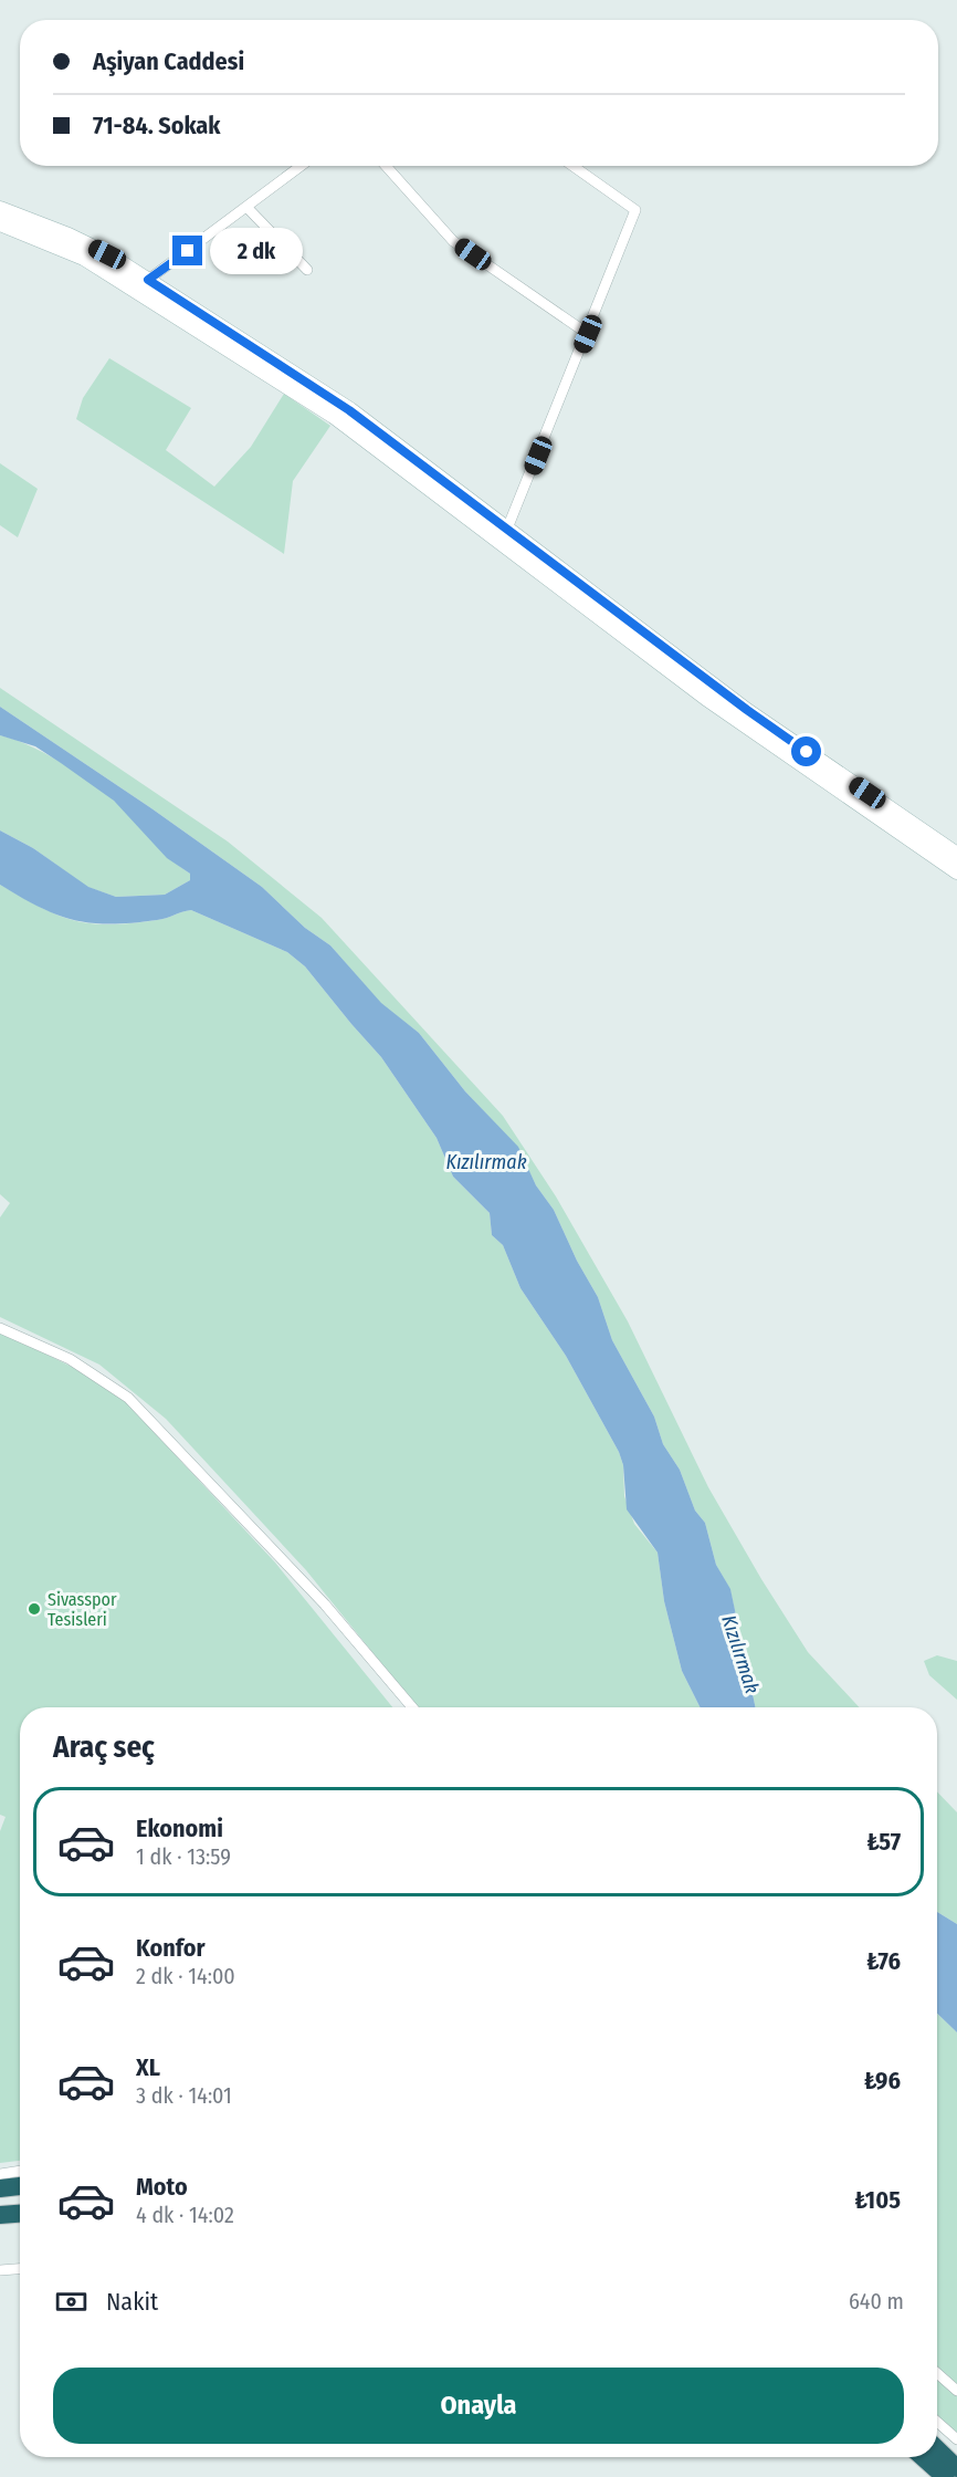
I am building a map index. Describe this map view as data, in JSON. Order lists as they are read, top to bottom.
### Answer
{
  "water": ["Kızılırmak"],
  "places": ["Sivasspor Tesisleri"],
  "page": {
    "banner": ["Aşiyan Caddesi", "71-84. Sokak"],
    "bubble": "2 dk",
    "heading": "Araç seç",
    "list": [
      {
        "name": "Ekonomi",
        "note": "1 dk · 13:59",
        "value": "₺57"
      },
      {
        "name": "Konfor",
        "note": "2 dk · 14:00",
        "value": "₺76"
      },
      {
        "name": "XL",
        "note": "3 dk · 14:01",
        "value": "₺96"
      },
      {
        "name": "Moto",
        "note": "4 dk · 14:02",
        "value": "₺105"
      }
    ],
    "pay": ["Nakit", "640 m"],
    "buttons": "Onayla"
  }
}
